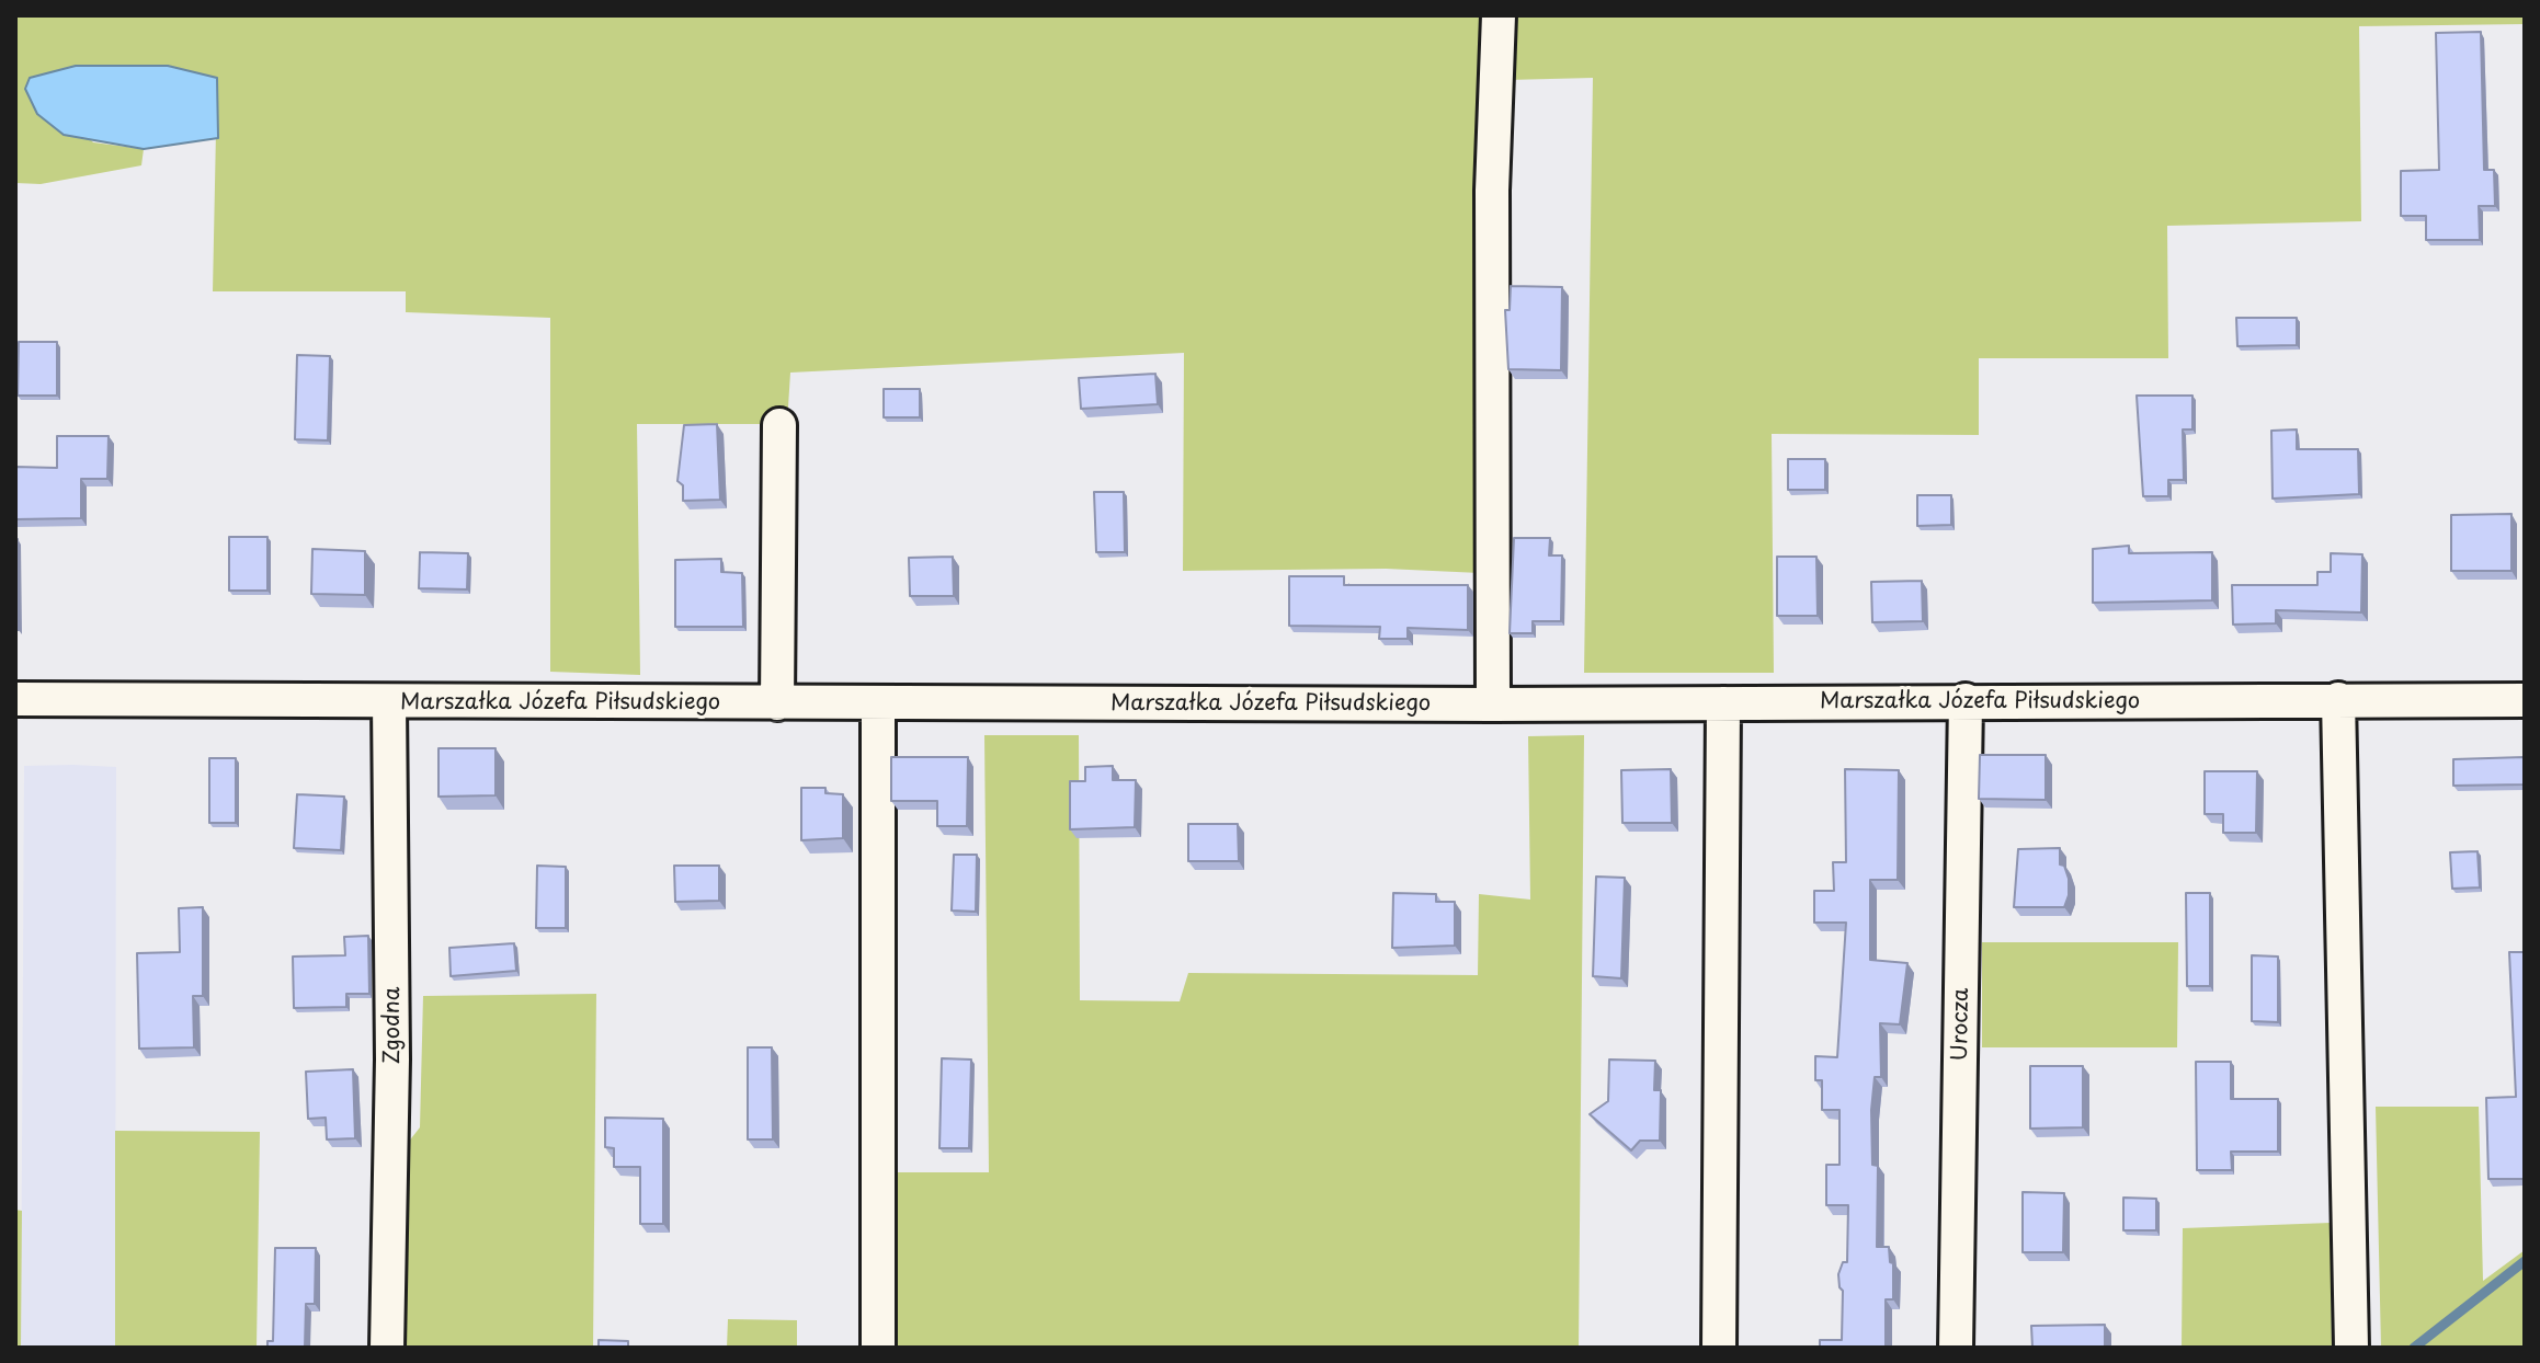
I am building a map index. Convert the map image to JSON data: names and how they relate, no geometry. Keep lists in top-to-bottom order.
{
  "streets": {
    "street": ["Marszałka Józefa Piłsudskiego", "Urocza", "Zgodna"]
  },
  "crossings": [
    ["Marszałka Józefa Piłsudskiego", "Urocza"],
    ["Marszałka Józefa Piłsudskiego", "Zgodna"]
  ]
}
